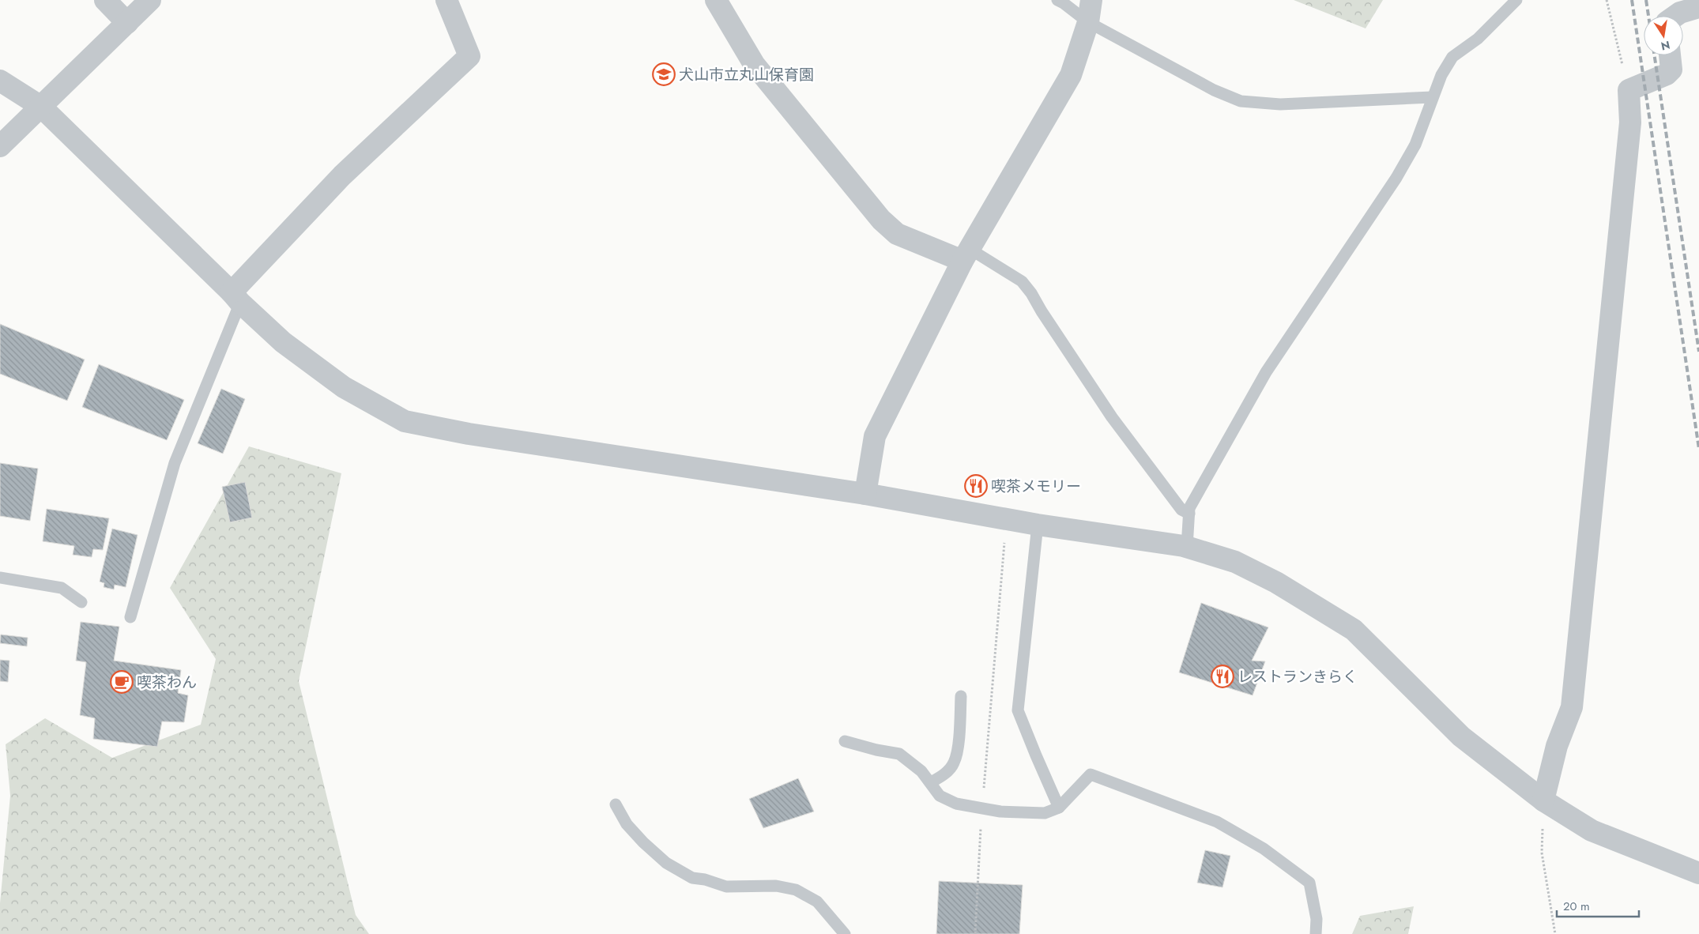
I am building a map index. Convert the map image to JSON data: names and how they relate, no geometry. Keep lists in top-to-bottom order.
{
  "places": {
    "school or university": ["犬山市立丸山保育園"],
    "restaurant": ["喫茶メモリー", "レストランきらく"],
    "cafe": ["喫茶わん"]
  },
  "scale_bar": "20 m",
  "north": "bottom"
}
